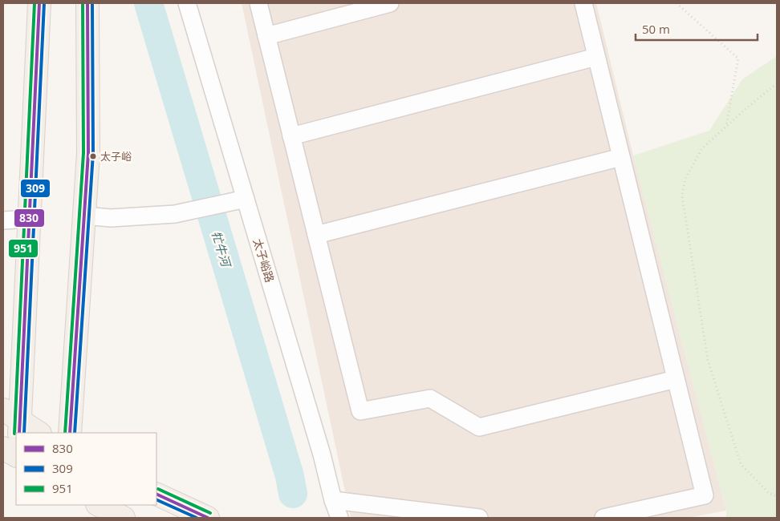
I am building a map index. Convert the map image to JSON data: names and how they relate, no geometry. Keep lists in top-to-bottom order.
{
  "streets": {
    "street": ["太子峪路"]
  },
  "water": ["牤牛河"],
  "places": ["太子峪"],
  "lines": ["transit line 830", "transit line 309", "transit line 951"],
  "legend": ["830", "309", "951"],
  "scale_bar": "50 m"
}
